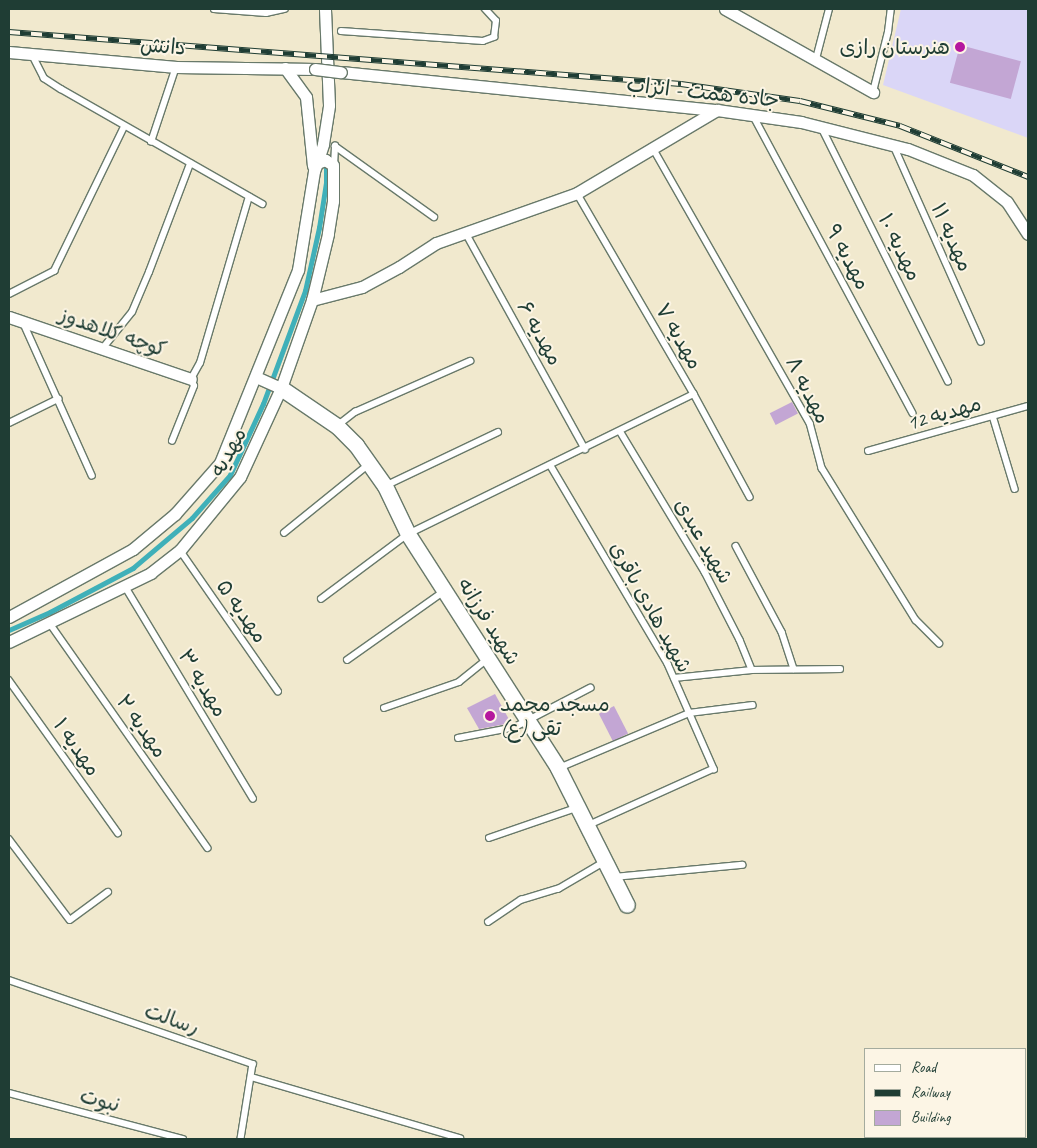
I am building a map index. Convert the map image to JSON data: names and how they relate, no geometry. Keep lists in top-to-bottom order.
{
  "streets": {
    "street": [
      "دانش",
      "جاده همت - انزاب",
      "کوچه کلاهدوز",
      "مهدیه",
      "شهید فرزانه"
    ],
    "lane": [
      "مهدیه ۱۱",
      "مهدیه ۱۰",
      "مهدیه ۹",
      "مهدیه ۶",
      "مهدیه ۷",
      "مهدیه ۸",
      "مهدیه 12",
      "شهید عبدی",
      "شهید هادی باقری",
      "مهدیه ۵",
      "مهدیه ۳",
      "مهدیه ۲",
      "مهدیه ۱",
      "رسالت",
      "نبوت"
    ]
  },
  "crossings": [
    ["دانش", "جاده همت - انزاب"],
    ["جاده همت - انزاب", "مهدیه ۱۱"],
    ["جاده همت - انزاب", "مهدیه ۱۰"],
    ["جاده همت - انزاب", "مهدیه ۹"],
    ["مهدیه", "مهدیه ۵"],
    ["مهدیه", "شهید فرزانه"],
    ["مهدیه", "مهدیه ۳"],
    ["مهدیه", "مهدیه ۲"],
    ["شهید هادی باقری", "شهید فرزانه"]
  ],
  "places": ["هنرستان رازی", "مسجد محمد تقی (ع)"],
  "legend": ["Road", "Railway", "Building"]
}
